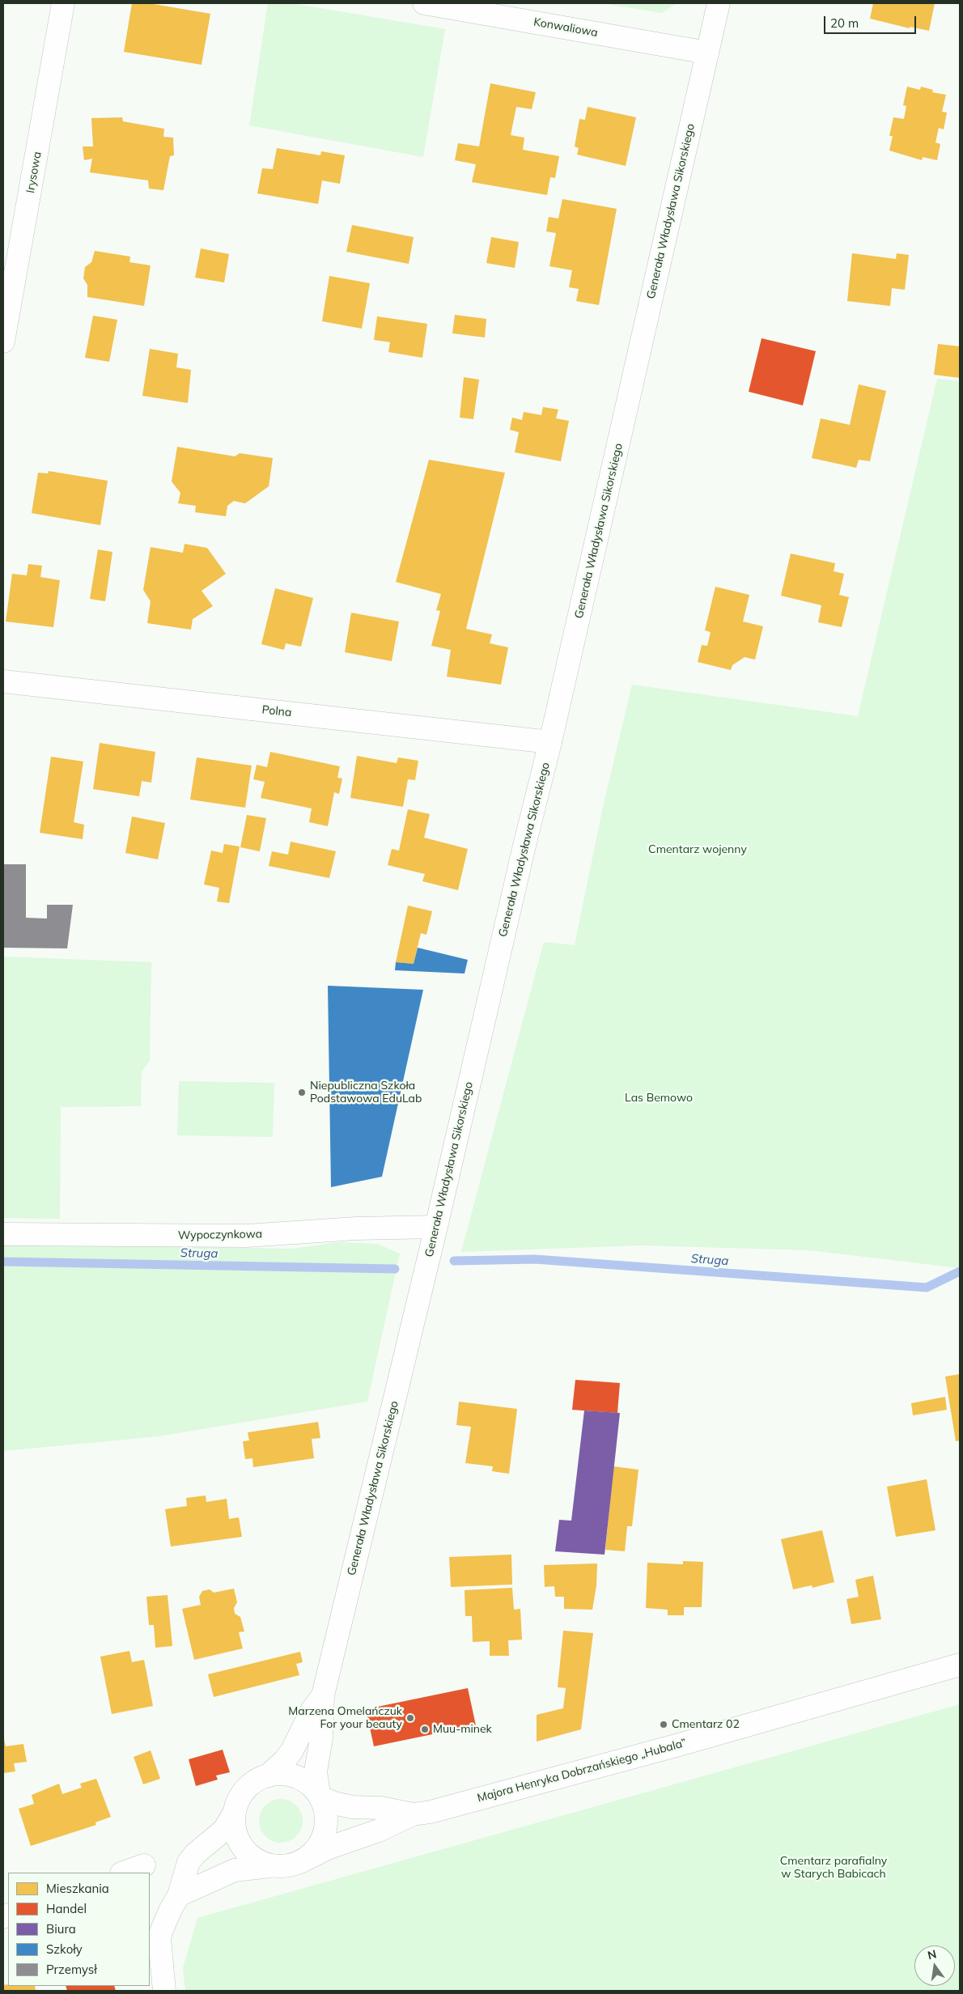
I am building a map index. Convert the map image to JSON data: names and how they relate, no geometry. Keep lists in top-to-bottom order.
{
  "streets": {
    "main road": [
      "Konwaliowa",
      "Irysowa",
      "Generała Władysława Sikorskiego",
      "Polna",
      "Wypoczynkowa",
      "Majora Henryka Dobrzańskiego „Hubala”"
    ]
  },
  "crossings": [
    ["Konwaliowa", "Generała Władysława Sikorskiego"],
    ["Generała Władysława Sikorskiego", "Polna"],
    ["Generała Władysława Sikorskiego", "Wypoczynkowa"],
    ["Generała Władysława Sikorskiego", "Majora Henryka Dobrzańskiego „Hubala”"]
  ],
  "water": ["Struga"],
  "parks": ["Cmentarz wojenny", "Las Bemowo", "Cmentarz parafialny w Starych Babicach"],
  "places": [
    "Niepubliczna Szkoła Podstawowa EduLab",
    "Marzena Omelańczuk For your beauty",
    "Cmentarz 02",
    "Muu-minek"
  ],
  "legend": [
    "Mieszkania",
    "Handel",
    "Biura",
    "Szkoły",
    "Przemysł"
  ],
  "scale_bar": "20 m",
  "north": "top"
}
